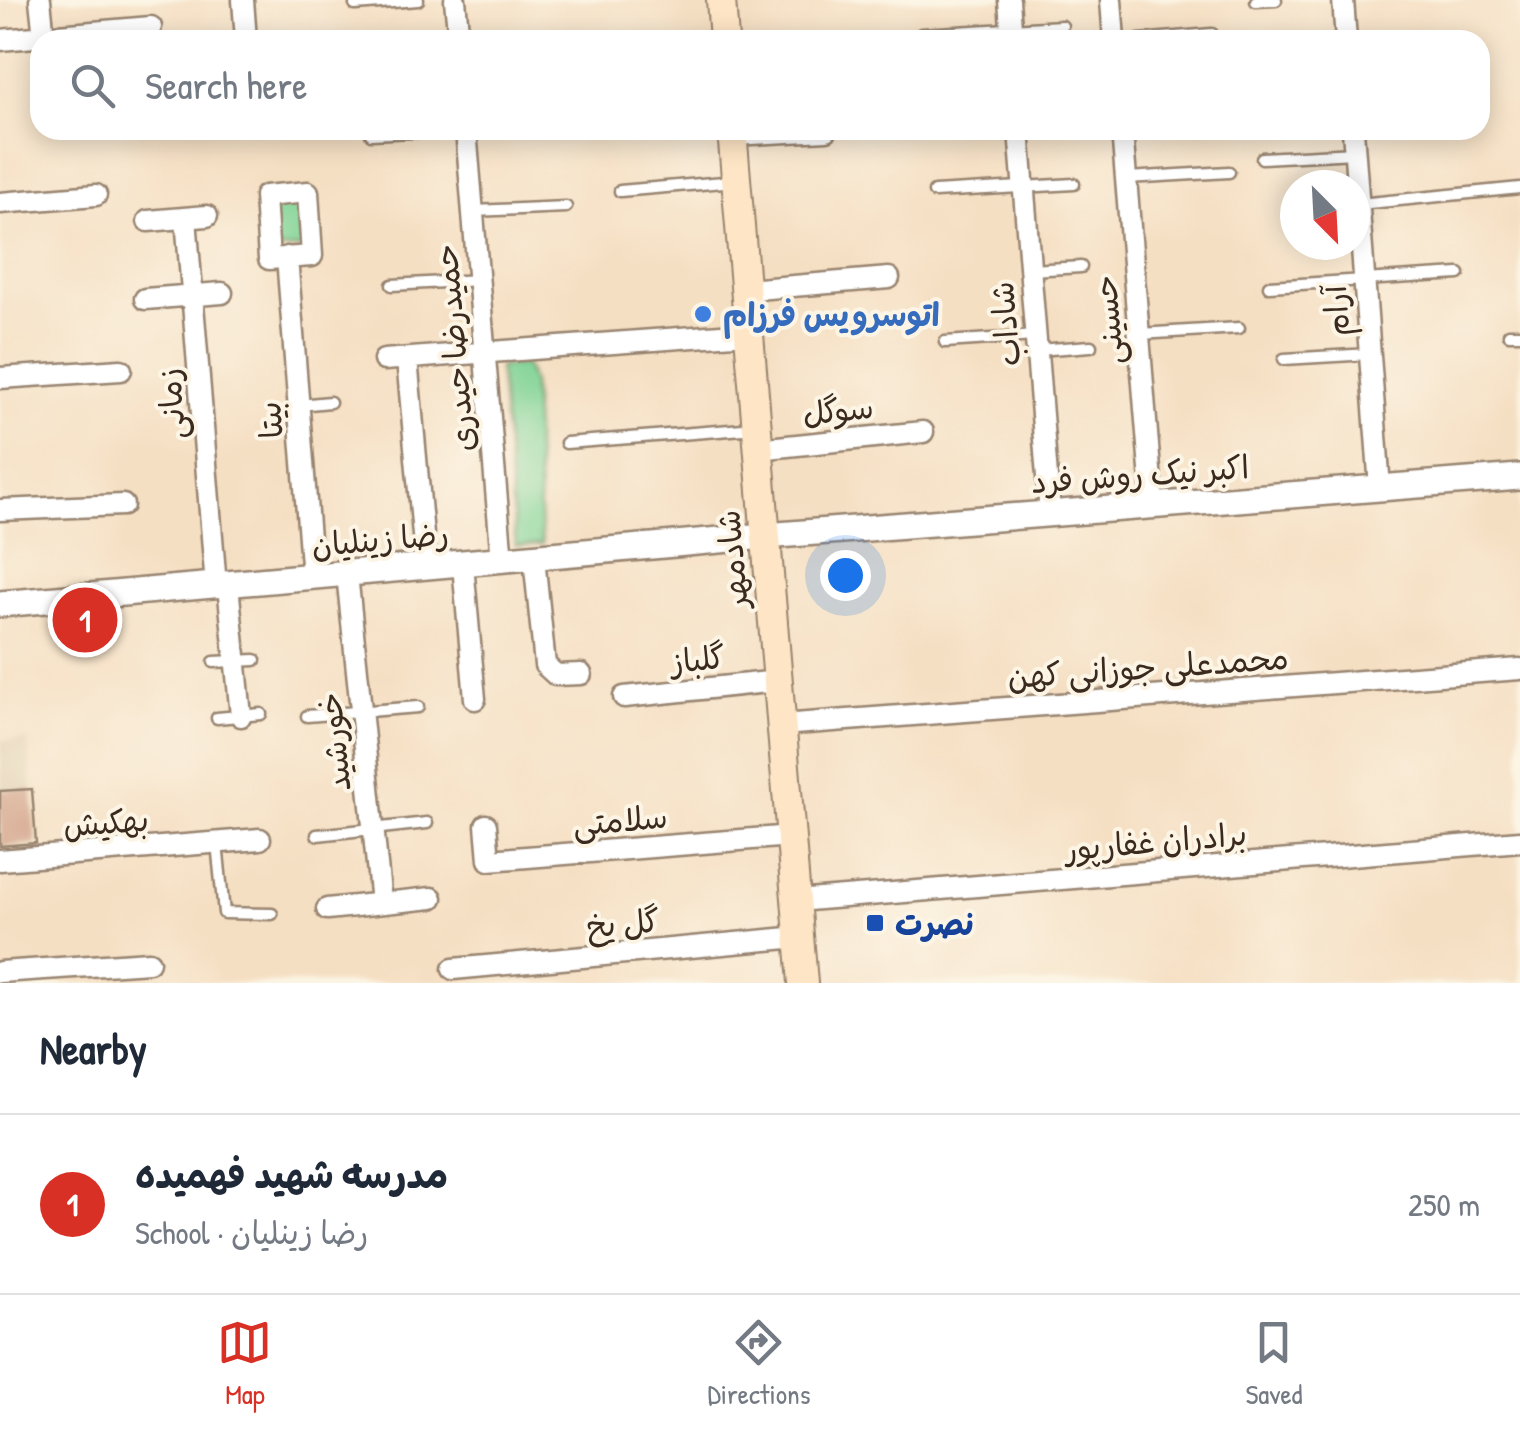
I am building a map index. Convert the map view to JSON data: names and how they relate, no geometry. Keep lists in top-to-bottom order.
{
  "streets": {
    "main road": ["شادمهر"],
    "street": [
      "آرام",
      "حسینی",
      "شاداب",
      "حمیدرضا حیدری",
      "زمانی",
      "سوگل",
      "بیتا",
      "اکبر نیک روش فرد",
      "رضا زینلیان",
      "گلباز",
      "محمدعلی جوزانی کهن",
      "خورشید",
      "سلامتی",
      "بهکیش",
      "برادران غفارپور",
      "گل یخ"
    ]
  },
  "crossings": [
    ["آرام", "اکبر نیک روش فرد"],
    ["حسینی", "اکبر نیک روش فرد"],
    ["شاداب", "اکبر نیک روش فرد"],
    ["حمیدرضا حیدری", "رضا زینلیان"],
    ["زمانی", "رضا زینلیان"],
    ["سوگل", "شادمهر"],
    ["بیتا", "رضا زینلیان"],
    ["اکبر نیک روش فرد", "رضا زینلیان"],
    ["اکبر نیک روش فرد", "شادمهر"],
    ["رضا زینلیان", "شادمهر"],
    ["رضا زینلیان", "خورشید"],
    ["شادمهر", "گلباز"],
    ["شادمهر", "محمدعلی جوزانی کهن"],
    ["شادمهر", "سلامتی"],
    ["شادمهر", "برادران غفارپور"],
    ["شادمهر", "گل یخ"]
  ],
  "places": {
    "other": ["اتوسرویس فرزام"],
    "transit": ["نصرت"]
  },
  "north": "bottom right",
  "page": {
    "search": "Search here",
    "pins": "1",
    "heading": "Nearby",
    "list": [
      {
        "mark": "1",
        "name": "مدرسه شهید فهمیده",
        "note": "School · رضا زینلیان",
        "value": "250 m"
      }
    ],
    "nav": ["Map", "Directions", "Saved"]
  }
}
